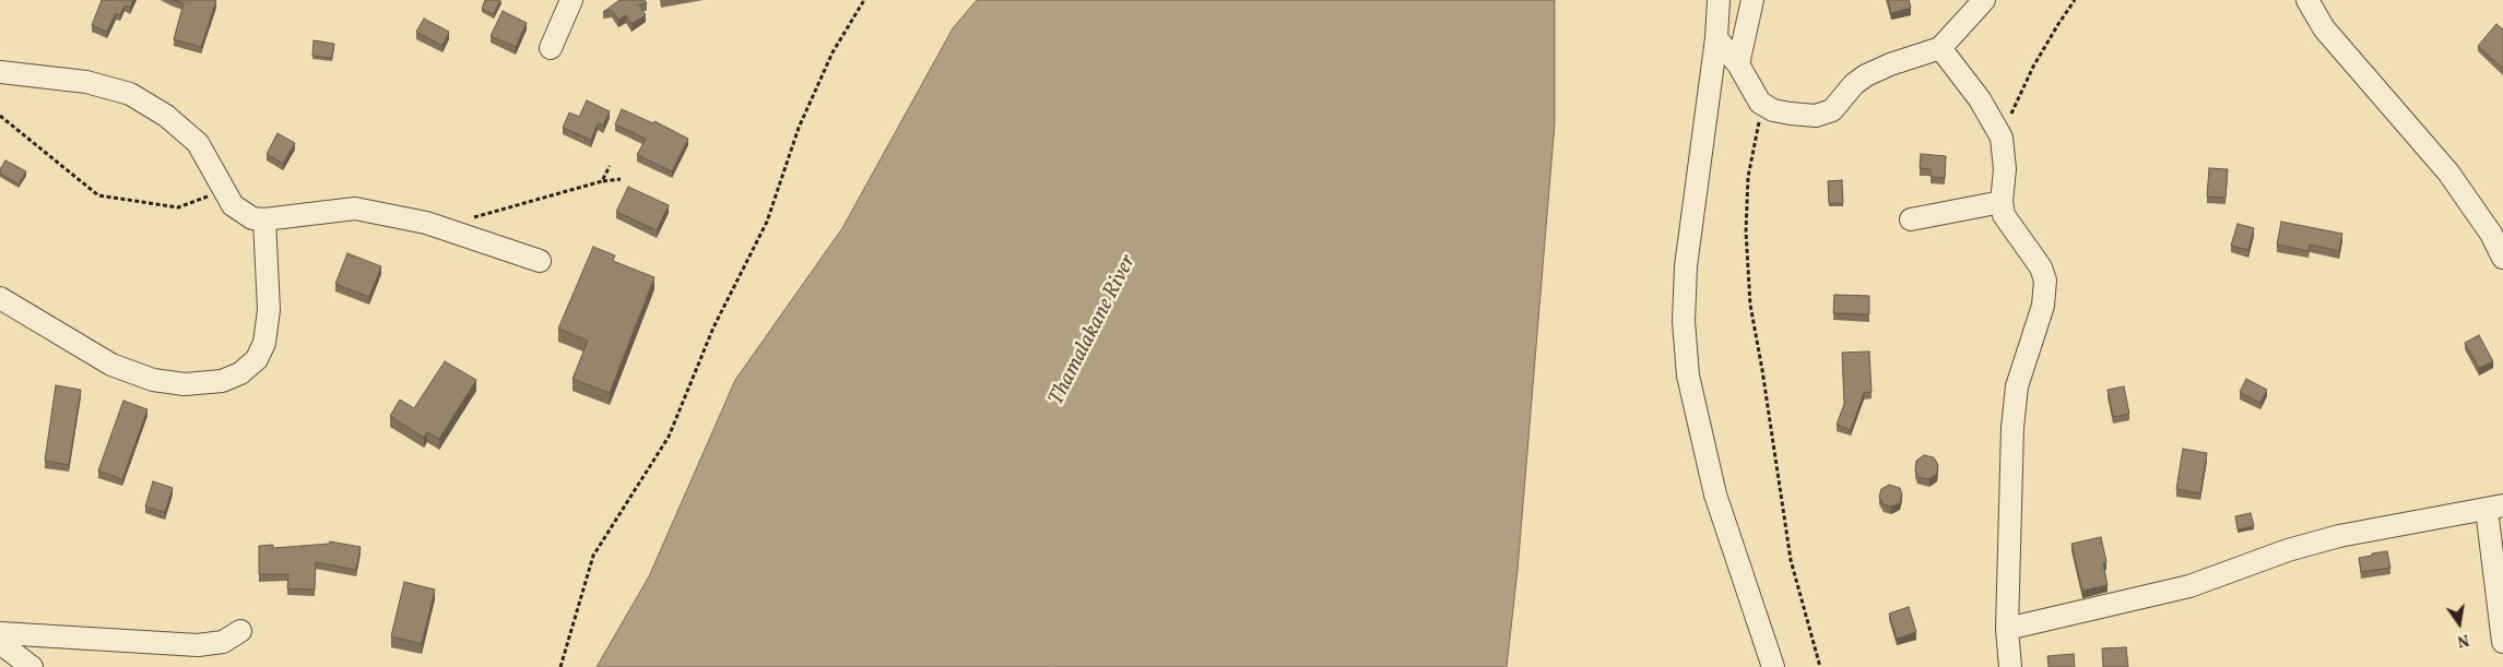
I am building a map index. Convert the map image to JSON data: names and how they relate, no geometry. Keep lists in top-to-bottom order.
{
  "water": ["Thamalakane River"],
  "north": "bottom"
}
